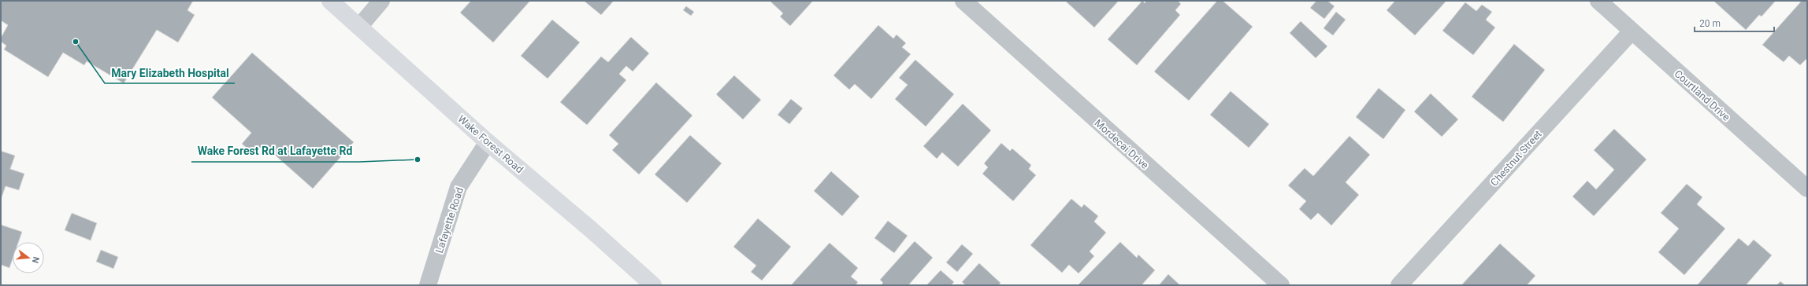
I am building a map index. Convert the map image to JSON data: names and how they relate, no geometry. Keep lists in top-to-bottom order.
{
  "streets": {
    "main road": ["Wake Forest Road"],
    "street": [
      "Courtland Drive",
      "Mordecai Drive",
      "Chestnut Street",
      "Lafayette Road"
    ]
  },
  "crossings": [
    ["Courtland Drive", "Chestnut Street"],
    ["Wake Forest Road", "Lafayette Road"]
  ],
  "places": ["Mary Elizabeth Hospital", "Wake Forest Rd at Lafayette Rd"],
  "scale_bar": "20 m",
  "north": "right"
}
